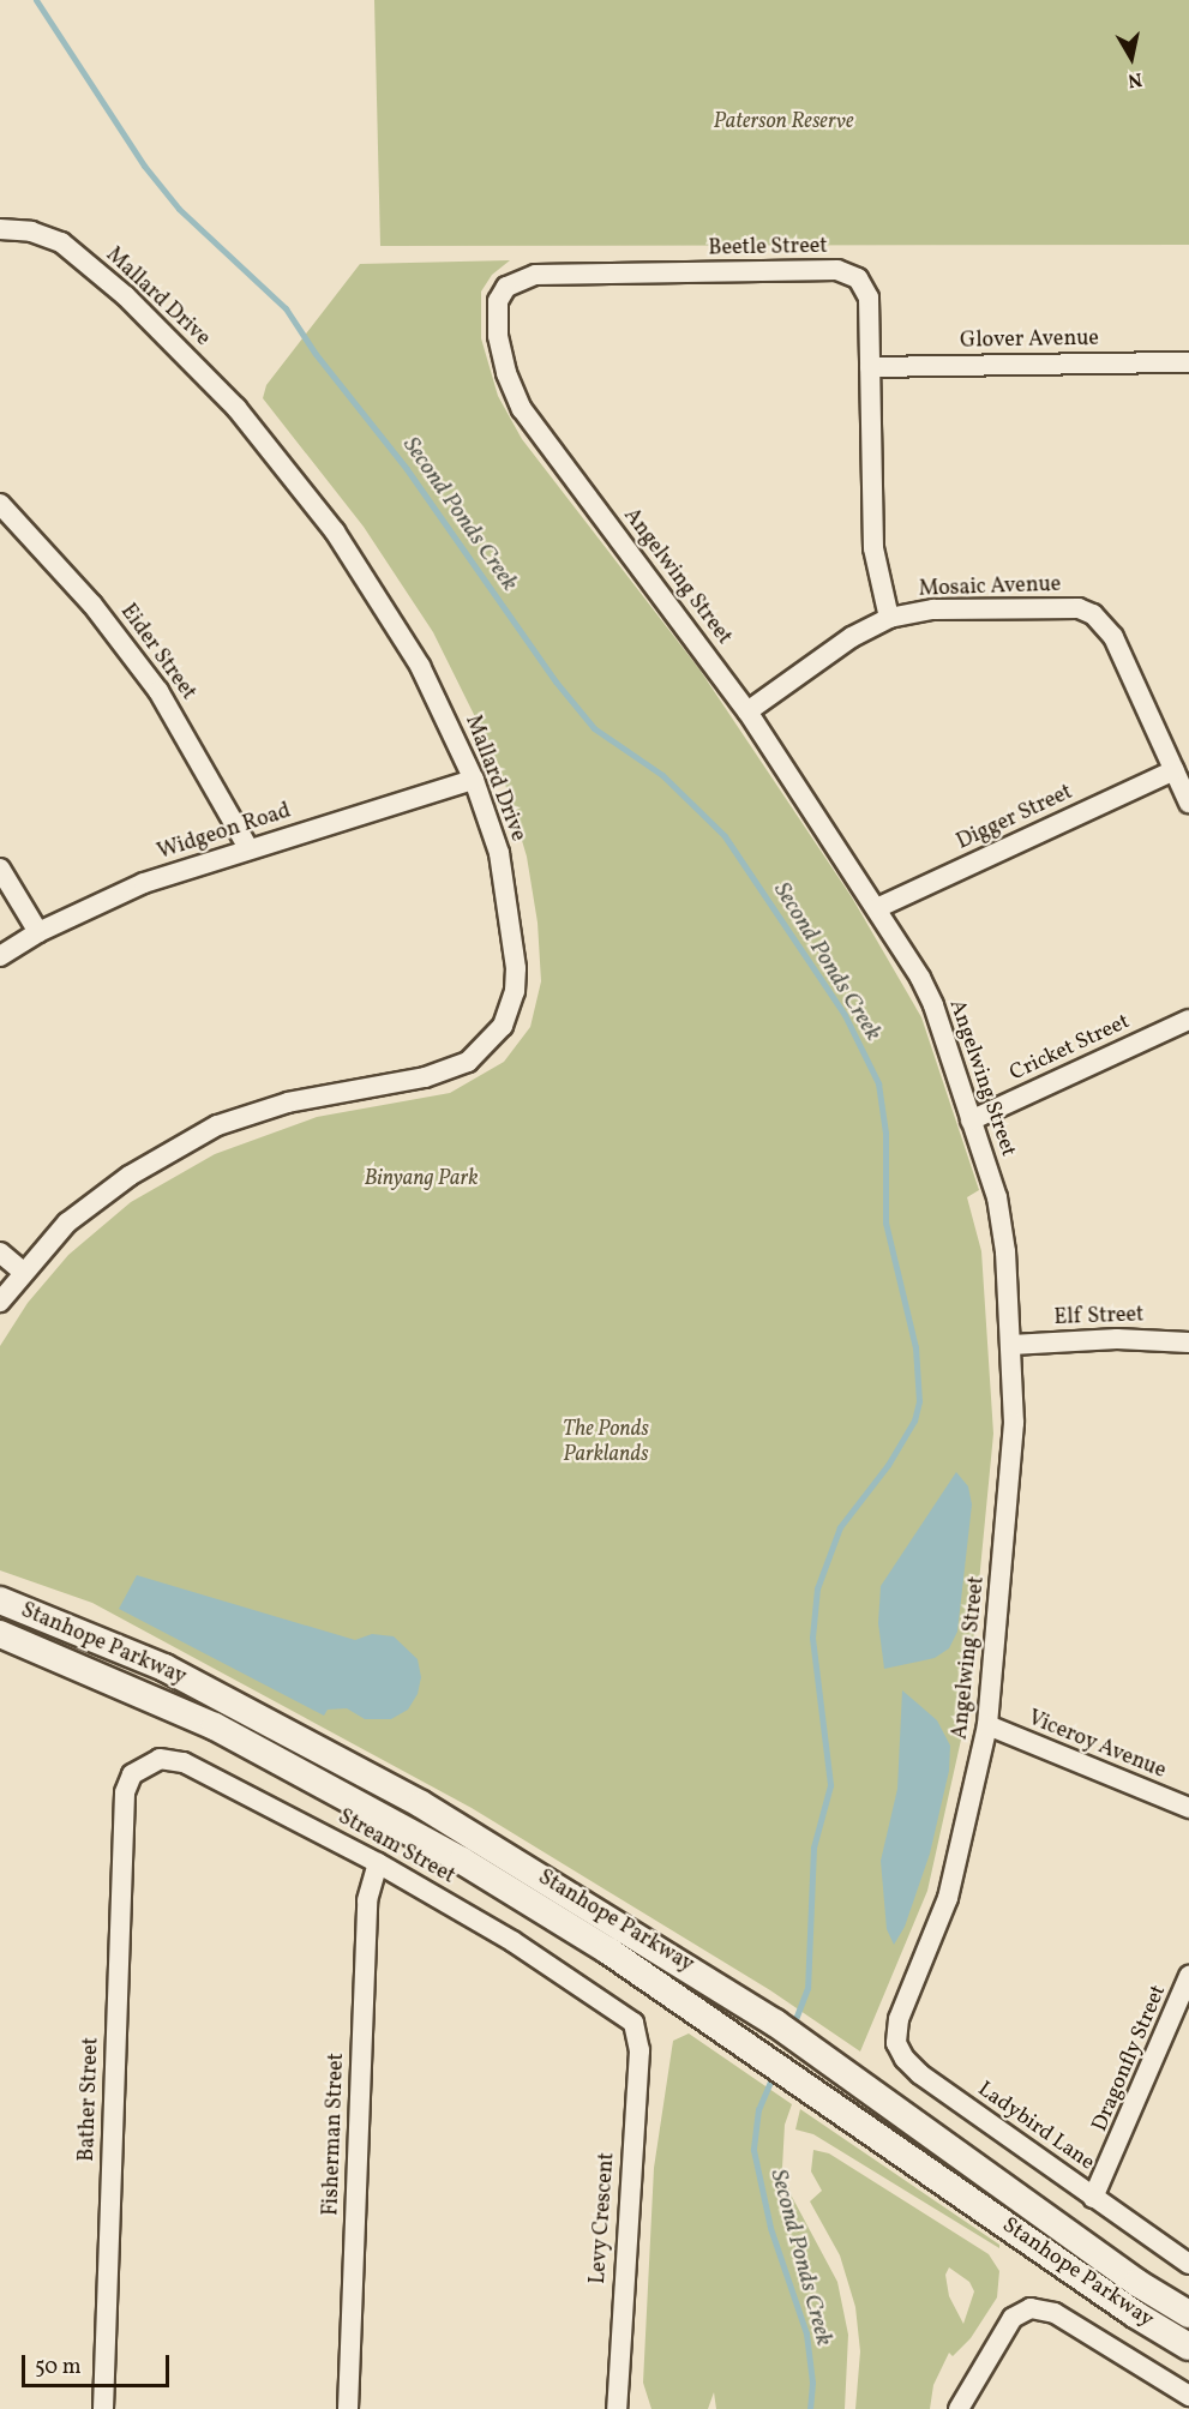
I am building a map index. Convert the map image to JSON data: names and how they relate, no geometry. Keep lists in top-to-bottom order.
{
  "streets": {
    "main road": ["Stanhope Parkway"],
    "street": [
      "Beetle Street",
      "Mallard Drive",
      "Glover Avenue",
      "Angelwing Street",
      "Mosaic Avenue",
      "Eider Street",
      "Digger Street",
      "Widgeon Road",
      "Cricket Street",
      "Elf Street",
      "Viceroy Avenue",
      "Stream Street",
      "Dragonfly Street",
      "Bather Street",
      "Ladybird Lane",
      "Fisherman Street",
      "Levy Crescent"
    ]
  },
  "crossings": [
    ["Beetle Street", "Glover Avenue"],
    ["Beetle Street", "Angelwing Street"],
    ["Beetle Street", "Mosaic Avenue"],
    ["Mallard Drive", "Widgeon Road"],
    ["Angelwing Street", "Mosaic Avenue"],
    ["Angelwing Street", "Digger Street"],
    ["Angelwing Street", "Cricket Street"],
    ["Angelwing Street", "Elf Street"],
    ["Angelwing Street", "Viceroy Avenue"],
    ["Angelwing Street", "Ladybird Lane"],
    ["Mosaic Avenue", "Digger Street"],
    ["Eider Street", "Widgeon Road"],
    ["Stream Street", "Bather Street"],
    ["Stream Street", "Fisherman Street"],
    ["Stream Street", "Levy Crescent"],
    ["Dragonfly Street", "Ladybird Lane"]
  ],
  "water": ["Second Ponds Creek"],
  "parks": ["Paterson Reserve", "Binyang Park", "The Ponds Parklands"],
  "scale_bar": "50 m",
  "north": "bottom"
}
